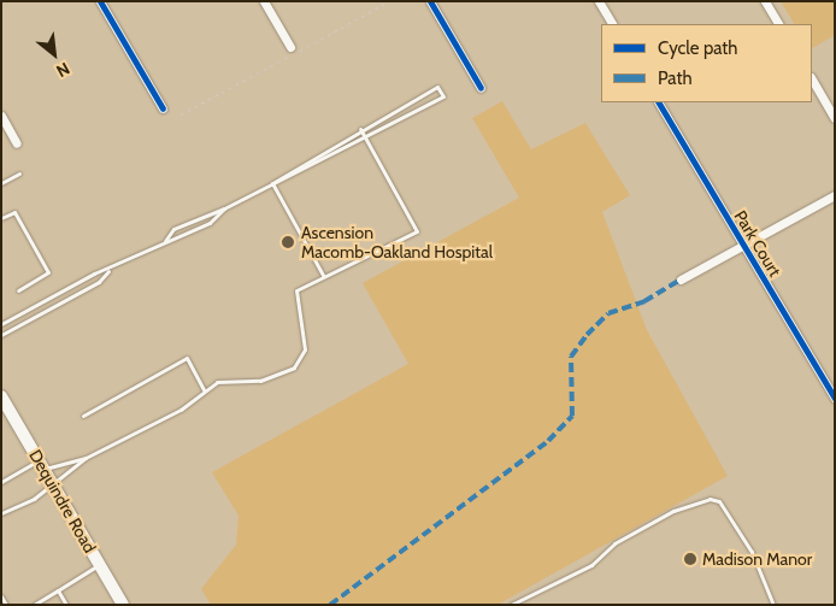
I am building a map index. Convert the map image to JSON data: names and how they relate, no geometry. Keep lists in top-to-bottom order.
{
  "streets": {
    "main road": ["Dequindre Road"],
    "street": ["Park Court"]
  },
  "places": ["Ascension Macomb-Oakland Hospital", "Madison Manor"],
  "legend": ["Cycle path", "Path"],
  "north": "bottom right"
}
